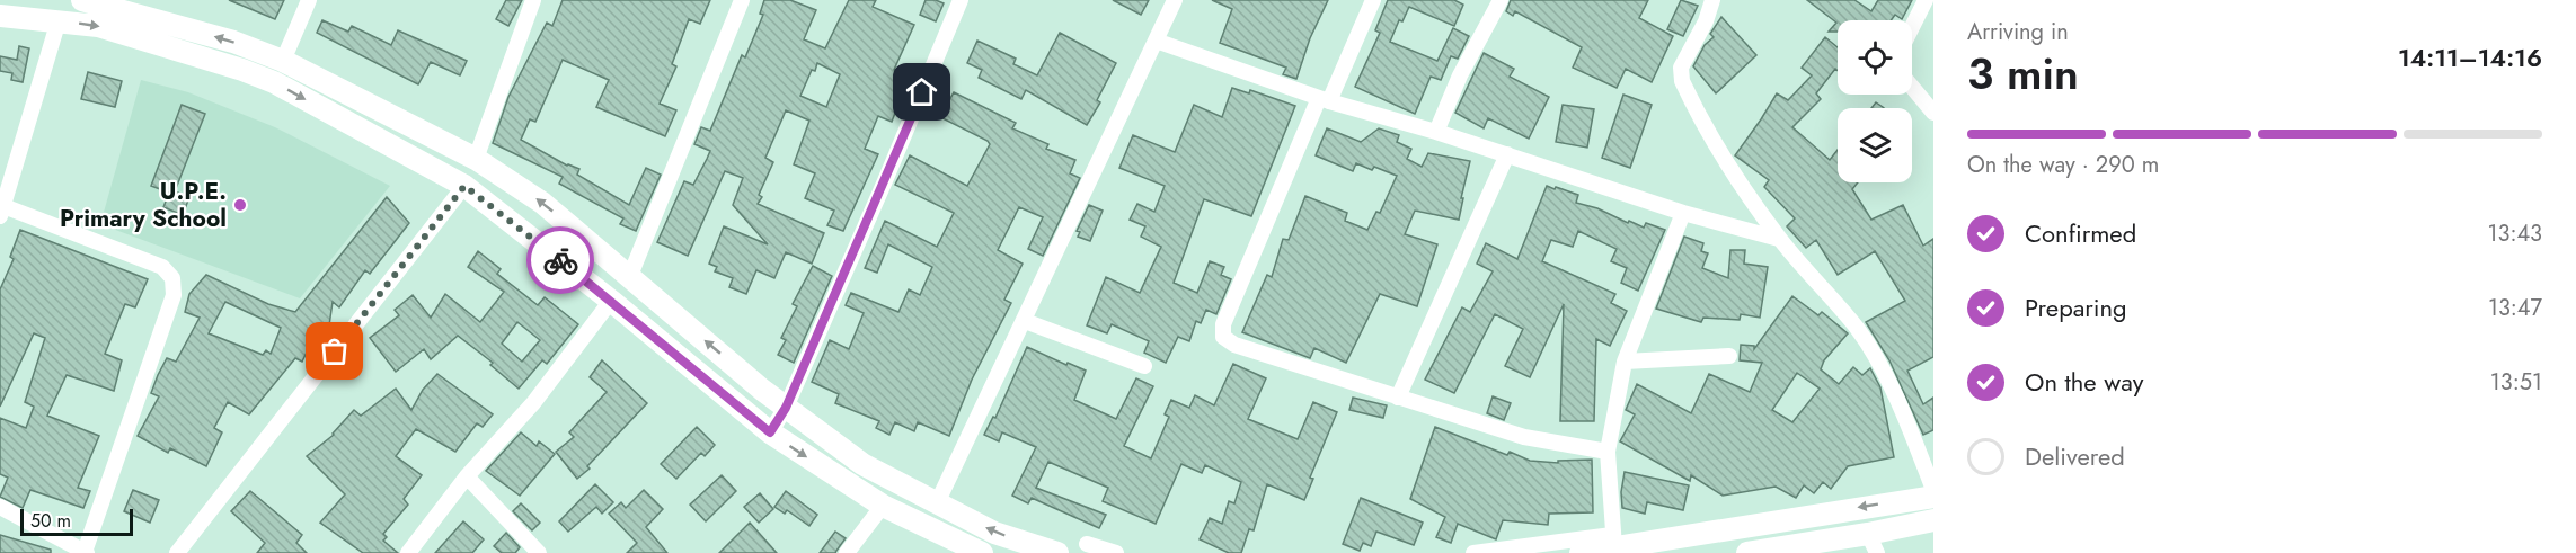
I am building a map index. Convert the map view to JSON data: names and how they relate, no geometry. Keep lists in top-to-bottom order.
{
  "places": ["U.P.E. Primary School"],
  "scale_bar": "50 m",
  "page": {
    "heading": ["3 min", "Arriving in", "14:11–14:16"],
    "bar": "On the way · 290 m",
    "list": [
      ["Confirmed", "13:43"],
      ["Preparing", "13:47"],
      ["On the way", "13:51"],
      "Delivered"
    ],
    "scale": "50 m"
  }
}
